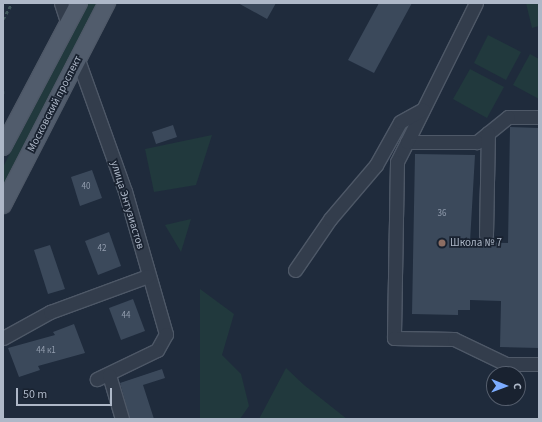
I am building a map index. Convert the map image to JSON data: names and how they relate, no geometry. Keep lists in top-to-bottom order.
{
  "streets": {
    "main road": ["Московский проспект"],
    "street": ["улица Энтузиастов"]
  },
  "crossings": [
    ["Московский проспект", "улица Энтузиастов"]
  ],
  "places": ["Школа № 7"],
  "house_numbers": [
    "40",
    "36",
    "42",
    "44",
    "44 к1"
  ],
  "scale_bar": "50 m",
  "north": "right"
}
